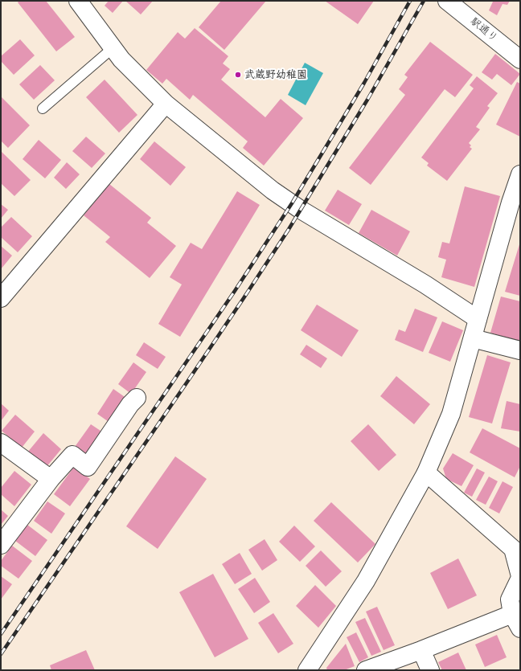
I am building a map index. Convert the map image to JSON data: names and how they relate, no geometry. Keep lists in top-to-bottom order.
{
  "streets": {
    "street": ["駅通り"]
  },
  "places": ["武蔵野幼稚園"]
}
